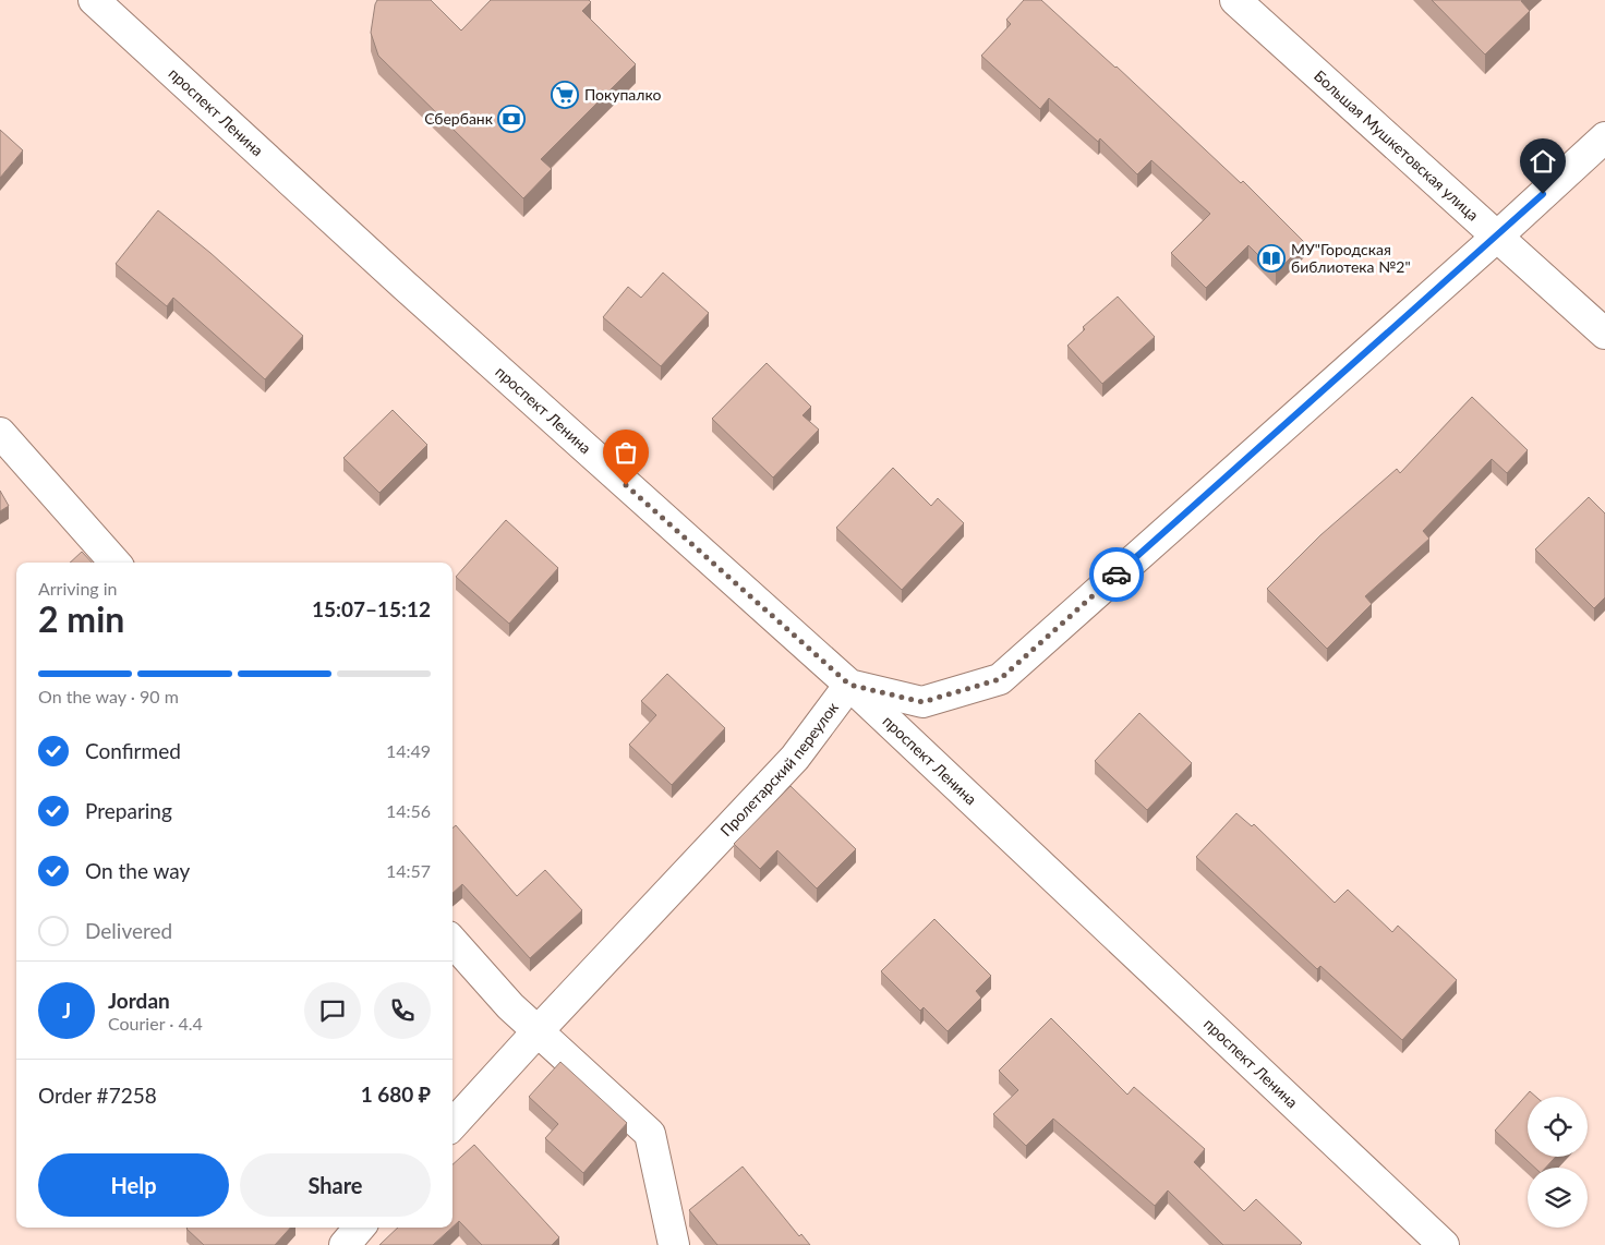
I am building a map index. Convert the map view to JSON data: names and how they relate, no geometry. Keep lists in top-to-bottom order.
{
  "streets": {
    "street": ["проспект Ленина", "Большая Мушкетовская улица", "Пролетарский переулок"]
  },
  "crossings": [
    ["проспект Ленина", "Пролетарский переулок"]
  ],
  "places": {
    "supermarket": ["Покупалко"],
    "bank": ["Сбербанк"],
    "library": ["МУ\"Городская библиотека №2\""]
  },
  "page": {
    "heading": ["2 min", "Arriving in", "15:07–15:12"],
    "panel": [
      "Jordan",
      "Courier · 4.4",
      "Order #7258",
      "1 680 ₽"
    ],
    "bar": "On the way · 90 m",
    "list": [
      ["Confirmed", "14:49"],
      ["Preparing", "14:56"],
      ["On the way", "14:57"],
      "Delivered"
    ],
    "round": "J",
    "buttons": ["Help", "Share"]
  }
}
